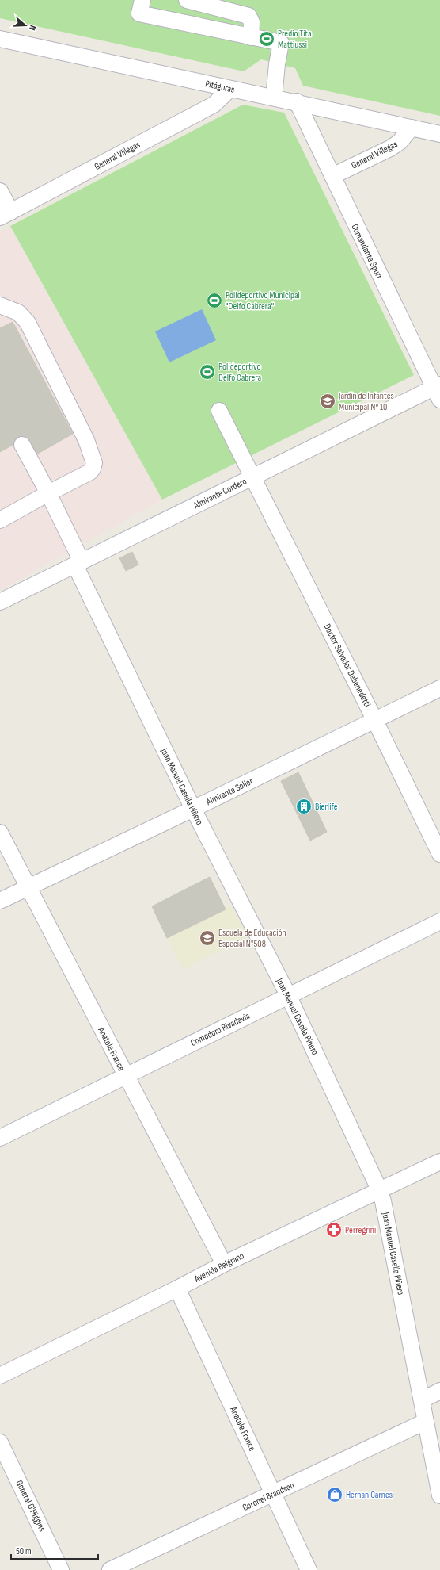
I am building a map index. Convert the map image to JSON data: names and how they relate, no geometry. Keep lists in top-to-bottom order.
{
  "streets": {
    "street": [
      "Pitágoras",
      "General Villegas",
      "Comandante Spurr",
      "Almirante Cordero",
      "Doctor Salvador Debenedetti",
      "Juan Manuel Casella Piñero",
      "Almirante Solier",
      "Comodoro Rivadavia",
      "Anatole France",
      "Avenida Belgrano",
      "Coronel Brandsen",
      "General O'Higgins"
    ]
  },
  "crossings": [
    ["Pitágoras", "General Villegas"],
    ["Pitágoras", "Comandante Spurr"],
    ["General Villegas", "Comandante Spurr"],
    ["Comandante Spurr", "Almirante Cordero"],
    ["Almirante Cordero", "Doctor Salvador Debenedetti"],
    ["Almirante Cordero", "Juan Manuel Casella Piñero"],
    ["Doctor Salvador Debenedetti", "Almirante Solier"],
    ["Juan Manuel Casella Piñero", "Almirante Solier"],
    ["Juan Manuel Casella Piñero", "Comodoro Rivadavia"],
    ["Juan Manuel Casella Piñero", "Avenida Belgrano"],
    ["Juan Manuel Casella Piñero", "Coronel Brandsen"],
    ["Almirante Solier", "Anatole France"],
    ["Comodoro Rivadavia", "Anatole France"],
    ["Anatole France", "Avenida Belgrano"],
    ["Anatole France", "Coronel Brandsen"]
  ],
  "places": {
    "sports": ["Predio Tita Mattiussi", "Polideportivo Municipal \"Delfo Cabrera\"", "Polideportivo Delfo Cabrera"],
    "school or university": ["Jardín de Infantes Municipal Nº 10", "Escuela de Educación Especial N°508"],
    "building": ["Bierlife"],
    "pharmacy": ["Perregrini"],
    "shop": ["Hernan Carnes"]
  },
  "scale_bar": "50 m",
  "north": "right"
}
